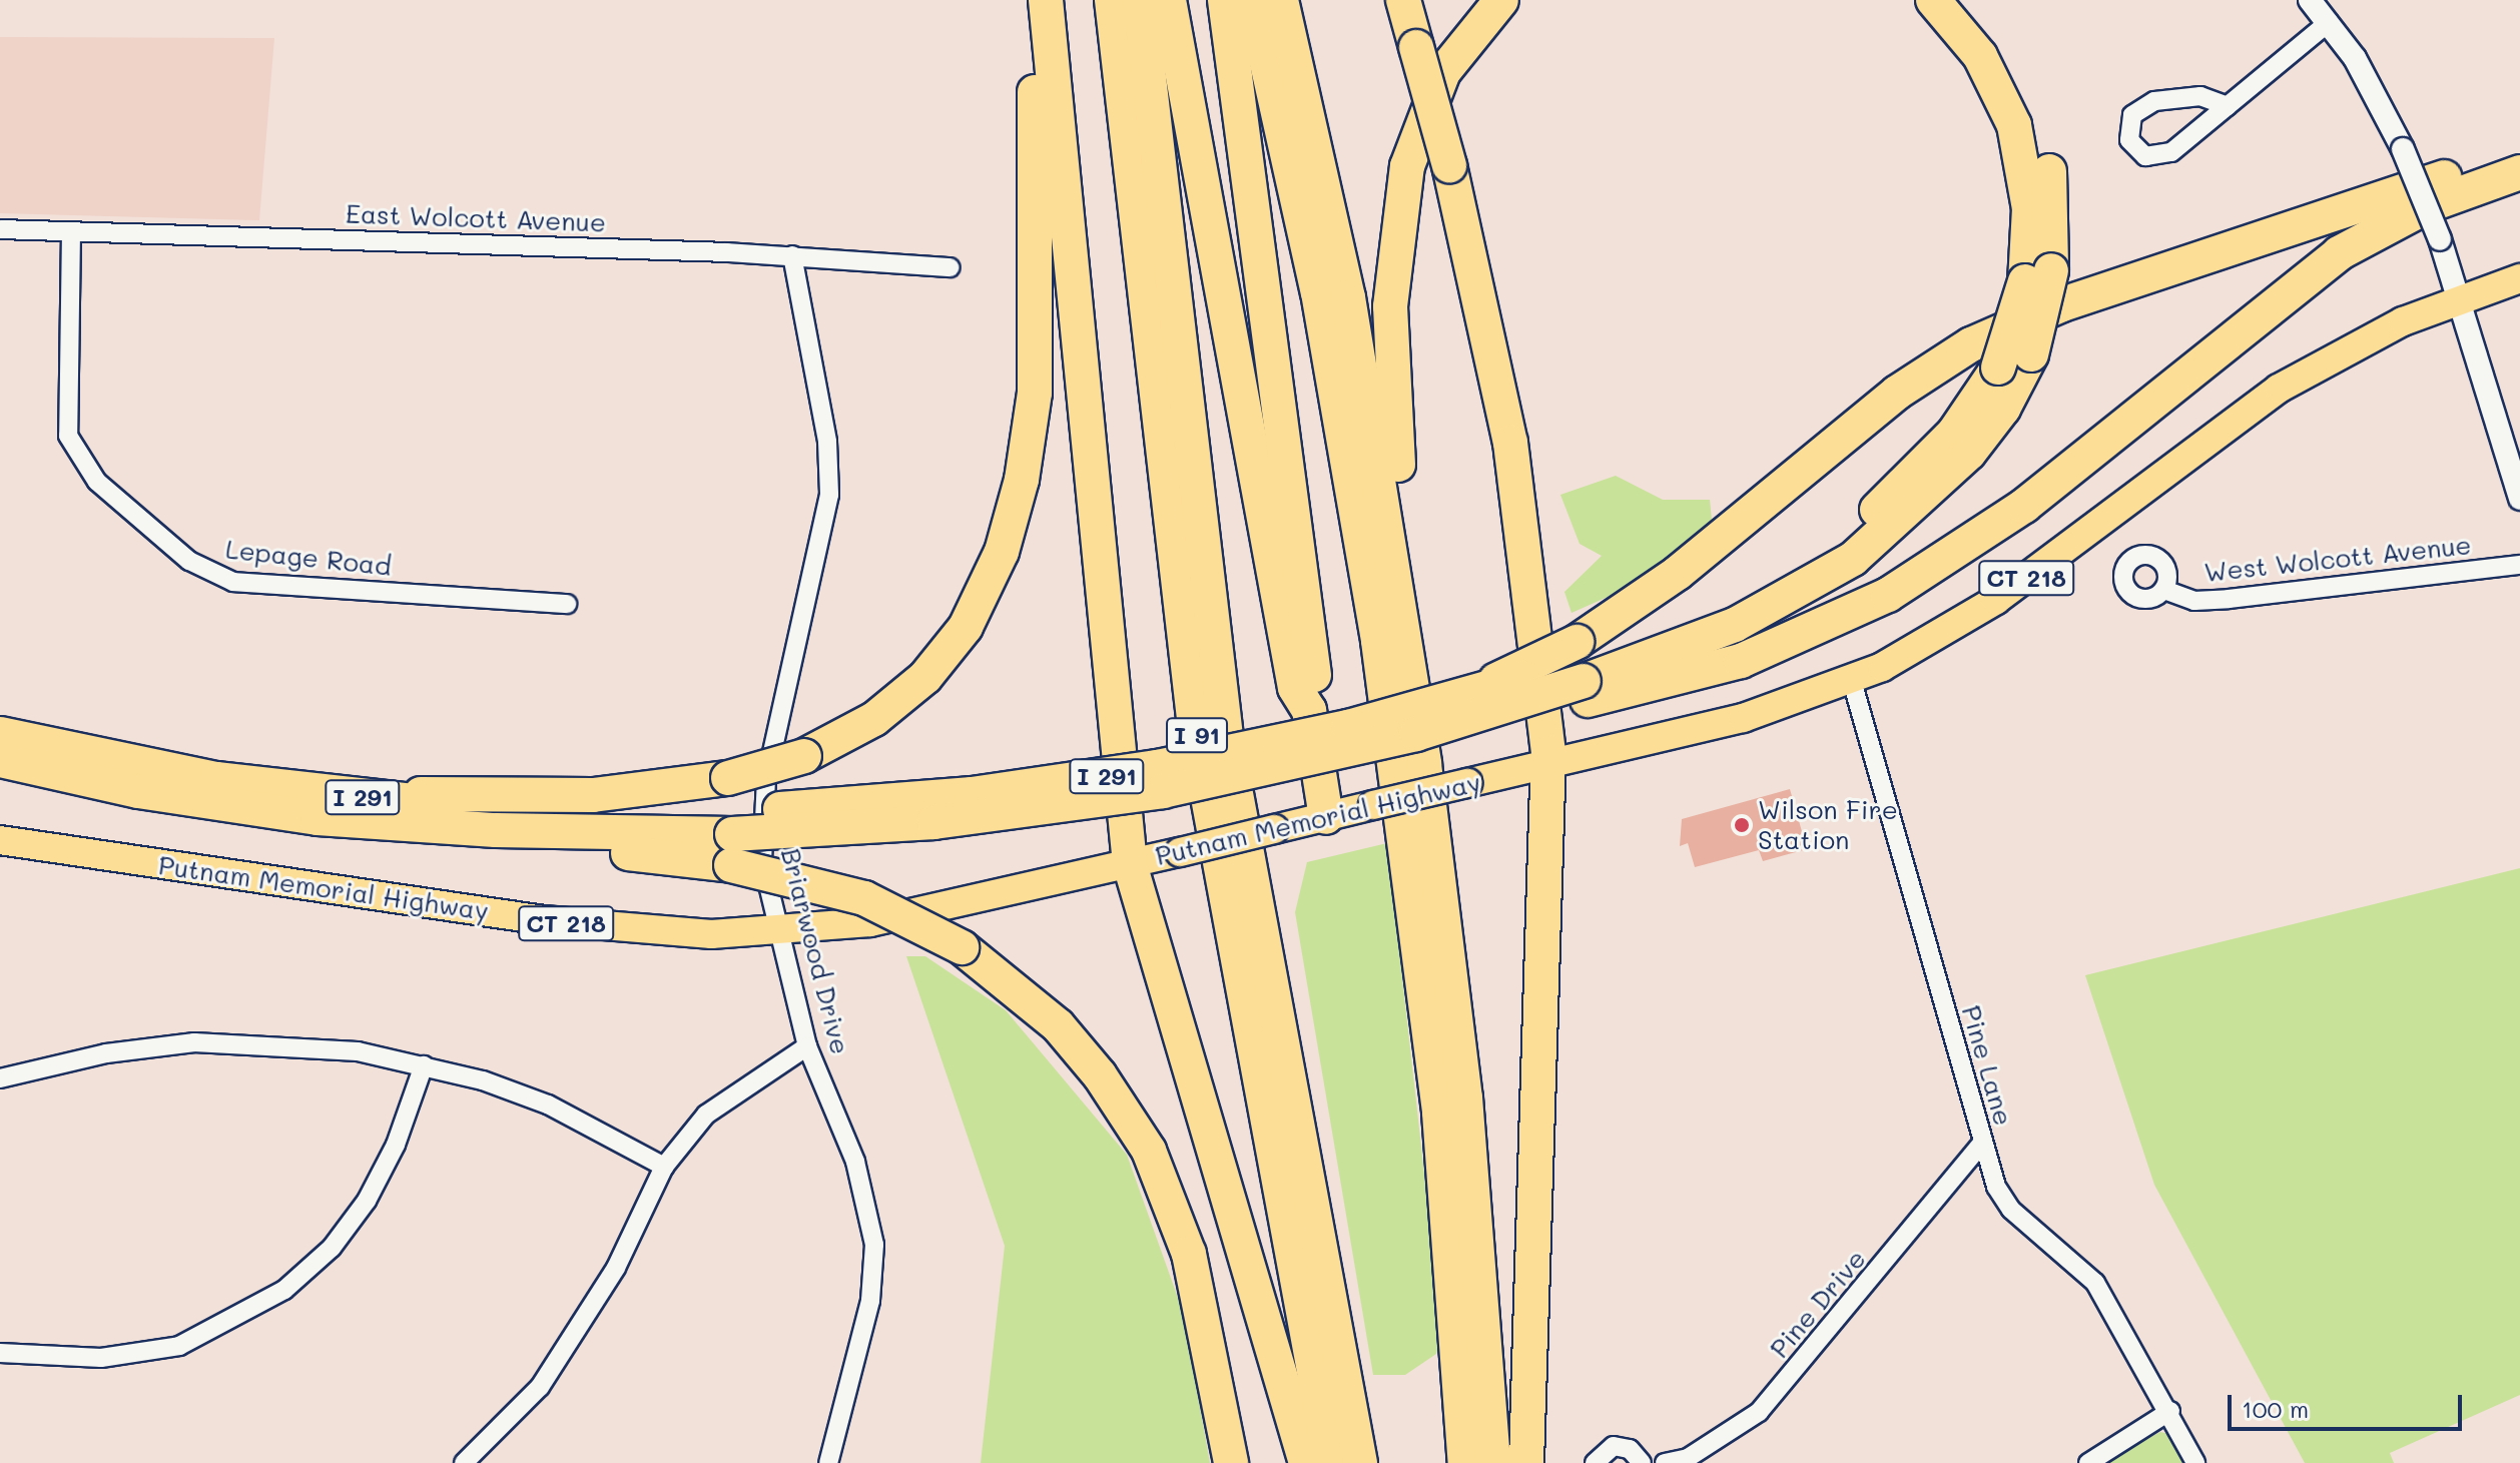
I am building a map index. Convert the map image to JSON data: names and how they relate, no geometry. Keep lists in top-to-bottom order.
{
  "streets": {
    "highway": ["I 91", "I 291"],
    "main road": ["CT 218", "Putnam Memorial Highway"],
    "street": [
      "East Wolcott Avenue",
      "Lepage Road",
      "West Wolcott Avenue",
      "Briarwood Drive",
      "Pine Lane",
      "Pine Drive"
    ]
  },
  "crossings": [
    ["East Wolcott Avenue", "Lepage Road"],
    ["East Wolcott Avenue", "Briarwood Drive"],
    ["Putnam Memorial Highway", "Briarwood Drive"],
    ["Putnam Memorial Highway", "Pine Lane"],
    ["Pine Lane", "Pine Drive"]
  ],
  "places": ["Wilson Fire Station"],
  "scale_bar": "100 m"
}
